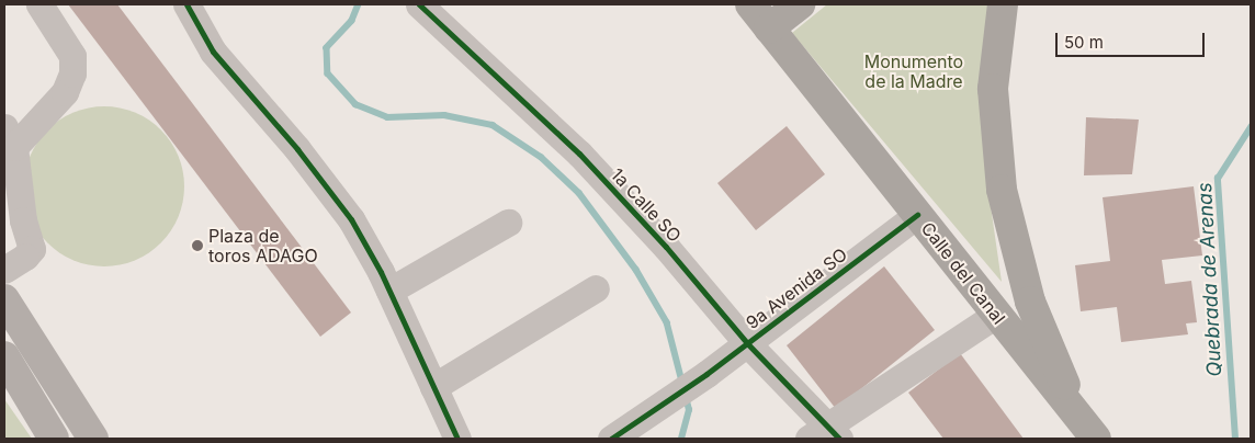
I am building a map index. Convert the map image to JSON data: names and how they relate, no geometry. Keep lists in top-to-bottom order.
{
  "streets": {
    "highway": ["Calle del Canal"],
    "street": ["1a Calle SO", "9a Avenida SO"]
  },
  "crossings": [
    ["1a Calle SO", "9a Avenida SO"],
    ["Calle del Canal", "9a Avenida SO"]
  ],
  "water": ["Quebrada de Arenas"],
  "parks": ["Monumento de la Madre"],
  "places": ["Plaza de toros ADAGO"],
  "scale_bar": "50 m"
}
